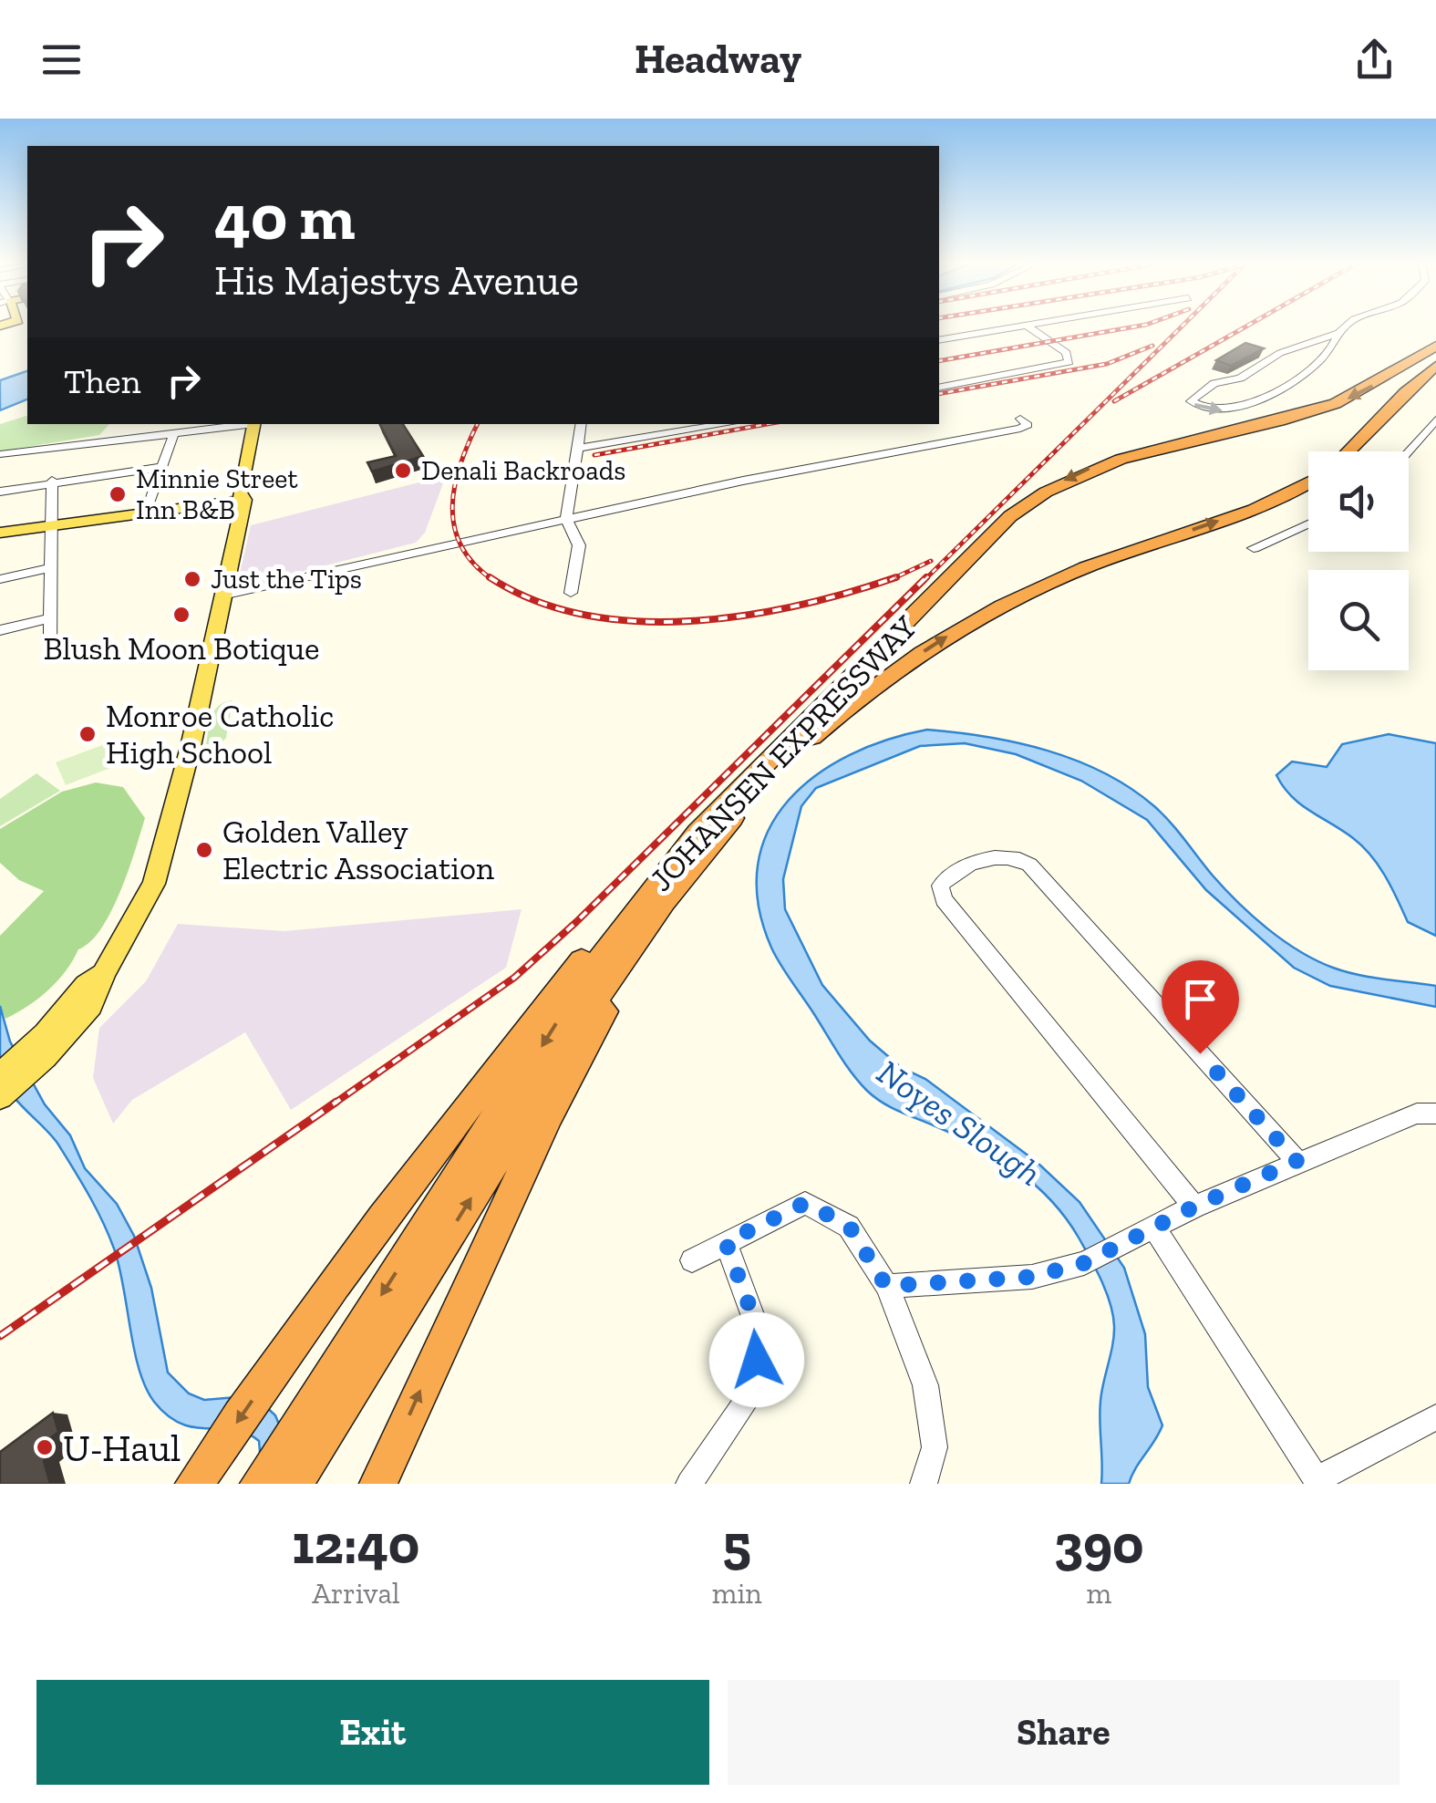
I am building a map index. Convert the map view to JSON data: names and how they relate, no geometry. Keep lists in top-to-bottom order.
{
  "streets": {
    "highway": ["JOHANSEN EXPRESSWAY"]
  },
  "water": ["Noyes Slough"],
  "places": [
    "Denali Backroads",
    "Minnie Street Inn B&B",
    "Just the Tips",
    "Blush Moon Botique",
    "Monroe Catholic High School",
    "Golden Valley Electric Association",
    "U-Haul"
  ],
  "page": {
    "header": "Headway",
    "turn": ["40 m", "His Majestys Avenue"],
    "then": "Then",
    "eta": [
      "12:40",
      "Arrival",
      "5",
      "min",
      "390",
      "m"
    ],
    "buttons": ["Exit", "Share"]
  }
}
